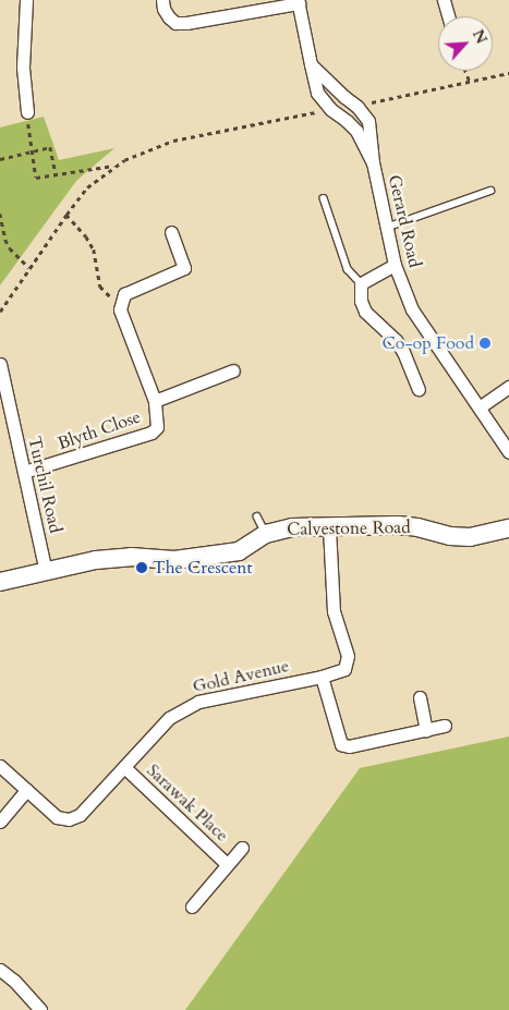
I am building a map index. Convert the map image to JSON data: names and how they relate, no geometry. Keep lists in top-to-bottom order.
{
  "streets": {
    "street": [
      "Gerard Road",
      "Blyth Close",
      "Turchil Road",
      "Calvestone Road",
      "Gold Avenue",
      "Sarawak Place"
    ]
  },
  "crossings": [
    ["Blyth Close", "Turchil Road"],
    ["Turchil Road", "Calvestone Road"],
    ["Calvestone Road", "Gold Avenue"],
    ["Gold Avenue", "Sarawak Place"]
  ],
  "places": ["Co-op Food", "The Crescent"],
  "north": "top right"
}
